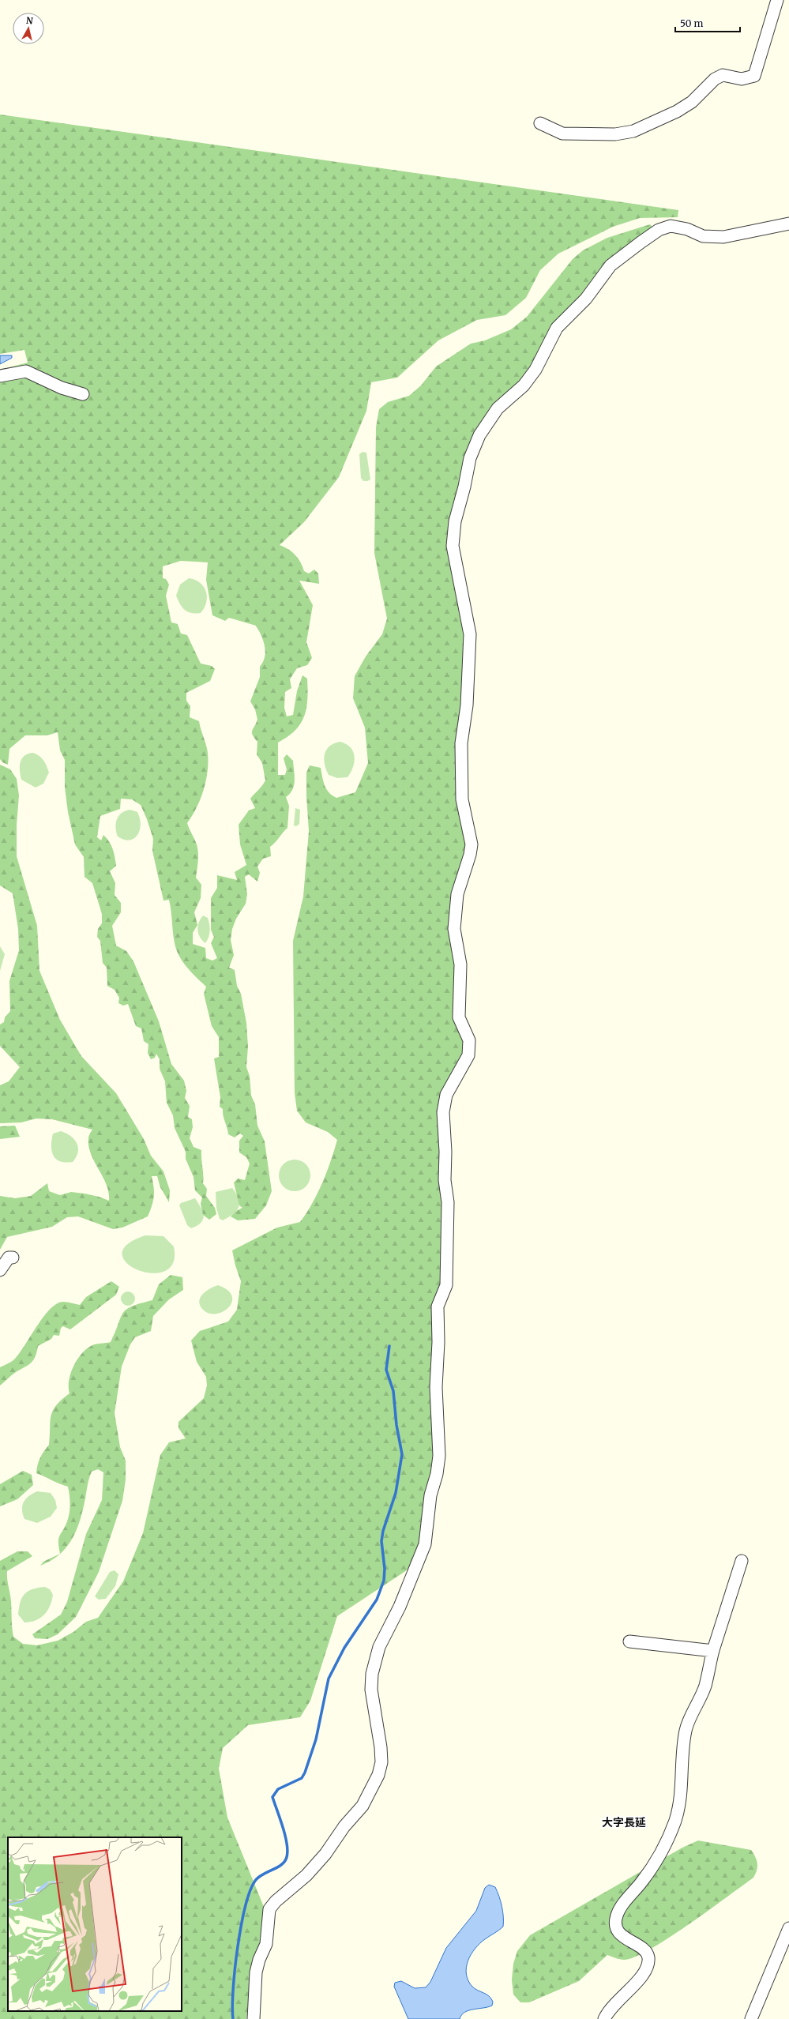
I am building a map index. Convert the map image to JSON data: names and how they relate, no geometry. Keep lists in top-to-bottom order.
{
  "districts": ["大字長延"],
  "scale_bar": "50 m",
  "north": "top"
}
